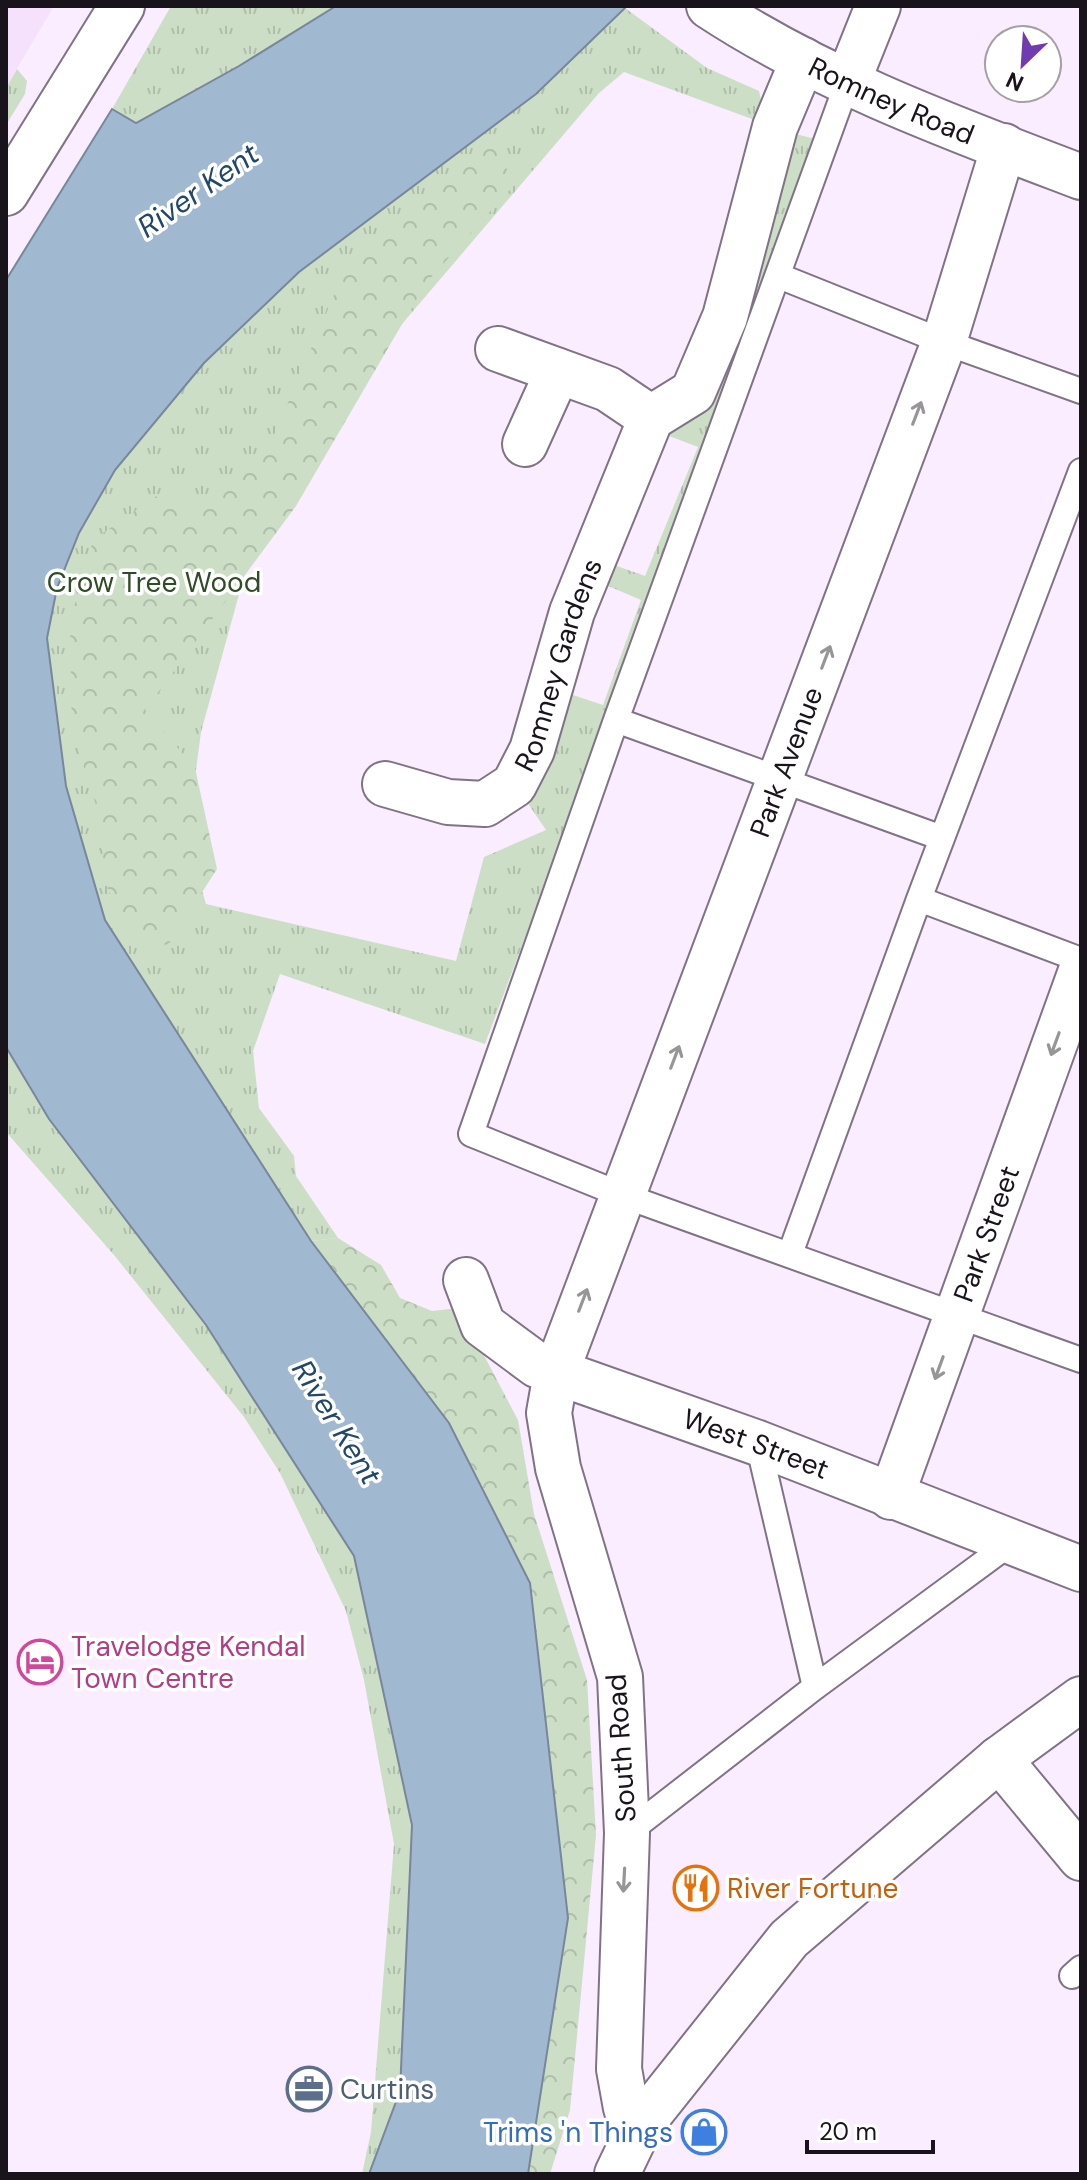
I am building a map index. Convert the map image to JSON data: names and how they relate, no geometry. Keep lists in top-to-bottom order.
{
  "streets": {
    "main road": [
      "Romney Road",
      "Romney Gardens",
      "Park Avenue",
      "Park Street",
      "West Street",
      "South Road"
    ]
  },
  "crossings": [
    ["Romney Road", "Park Avenue"],
    ["Park Avenue", "West Street"],
    ["Park Avenue", "South Road"],
    ["Park Street", "West Street"],
    ["West Street", "South Road"]
  ],
  "one_way": ["Park Avenue", "Park Street", "South Road"],
  "water": ["River Kent"],
  "parks": ["Crow Tree Wood"],
  "places": {
    "hotel": ["Travelodge Kendal Town Centre"],
    "restaurant": ["River Fortune"],
    "office": ["Curtins"],
    "shop": ["Trims 'n Things"]
  },
  "scale_bar": "20 m",
  "north": "bottom left"
}
